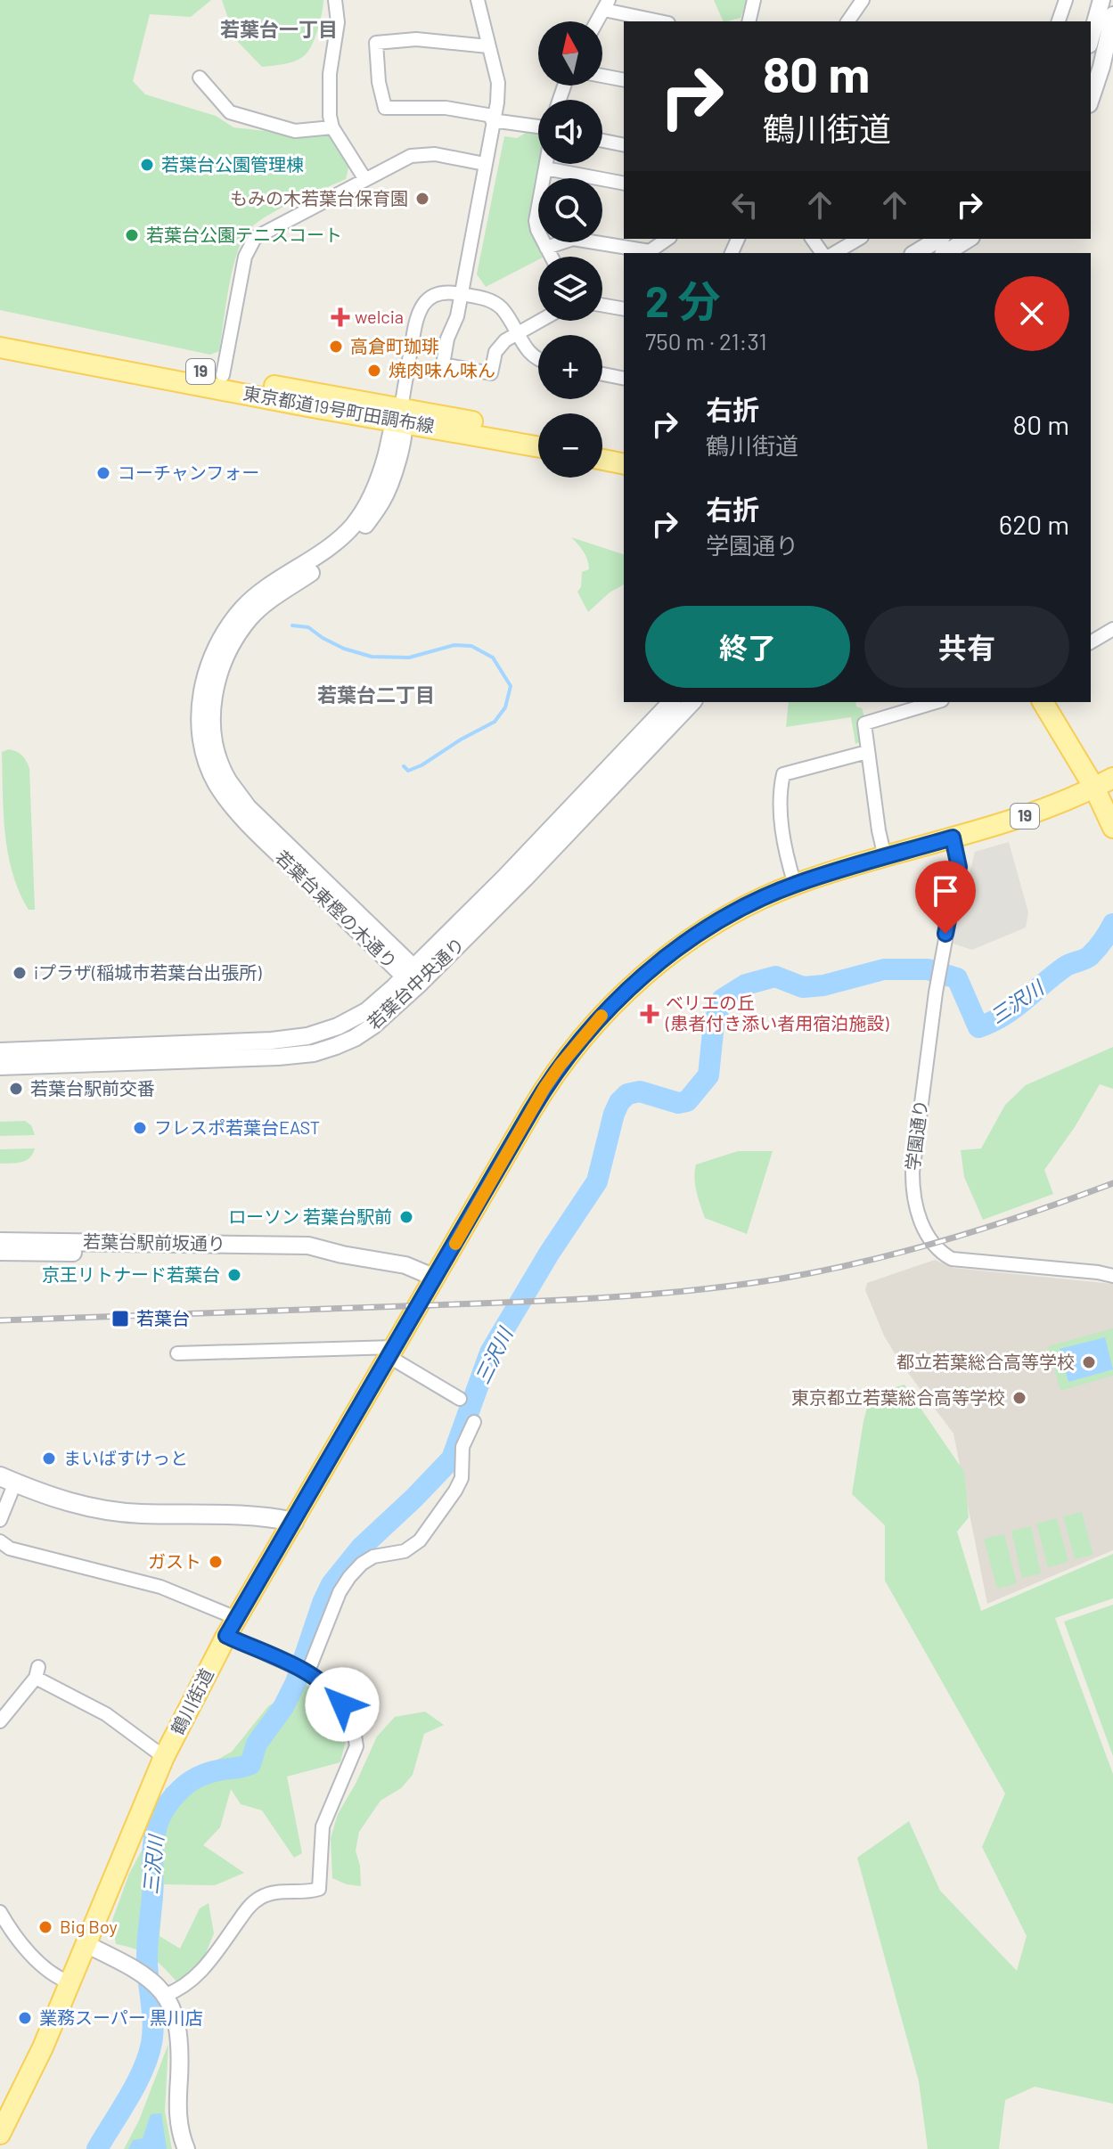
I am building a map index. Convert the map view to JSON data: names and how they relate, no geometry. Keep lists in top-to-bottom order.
{
  "streets": {
    "main road": ["19", "東京都道19号町田調布線", "鶴川街道"],
    "street": [
      "若葉台東樫の木通り",
      "若葉台中央通り",
      "学園通り",
      "若葉台駅前坂通り"
    ]
  },
  "crossings": [
    ["東京都道19号町田調布線", "若葉台東樫の木通り"],
    ["若葉台東樫の木通り", "若葉台中央通り"],
    ["学園通り", "鶴川街道"]
  ],
  "districts": ["若葉台一丁目", "若葉台二丁目"],
  "water": ["三沢川"],
  "places": {
    "other": [
      "若葉台公園管理棟",
      "もみの木若葉台保育園",
      "若葉台公園テニスコート",
      "高倉町珈琲",
      "焼肉味ん味ん",
      "コーチャンフォー",
      "iプラザ(稲城市若葉台出張所)",
      "若葉台駅前交番",
      "フレスポ若葉台EAST",
      "ローソン 若葉台駅前",
      "京王リトナード若葉台",
      "都立若葉総合高等学校",
      "東京都立若葉総合高等学校",
      "まいばすけっと",
      "ガスト",
      "Big Boy",
      "業務スーパー 黒川店"
    ],
    "health": ["welcia", "ベリエの丘 (患者付き添い者用宿泊施設)"],
    "transit": ["若葉台"]
  },
  "north": "top",
  "page": {
    "map_buttons": ["+", "−"],
    "turn": ["80 m", "鶴川街道"],
    "heading": ["2 分", "750 m · 21:31"],
    "list": [
      {
        "name": "右折",
        "note": "鶴川街道",
        "value": "80 m"
      },
      {
        "name": "右折",
        "note": "学園通り",
        "value": "620 m"
      }
    ],
    "buttons": ["終了", "共有"]
  }
}
